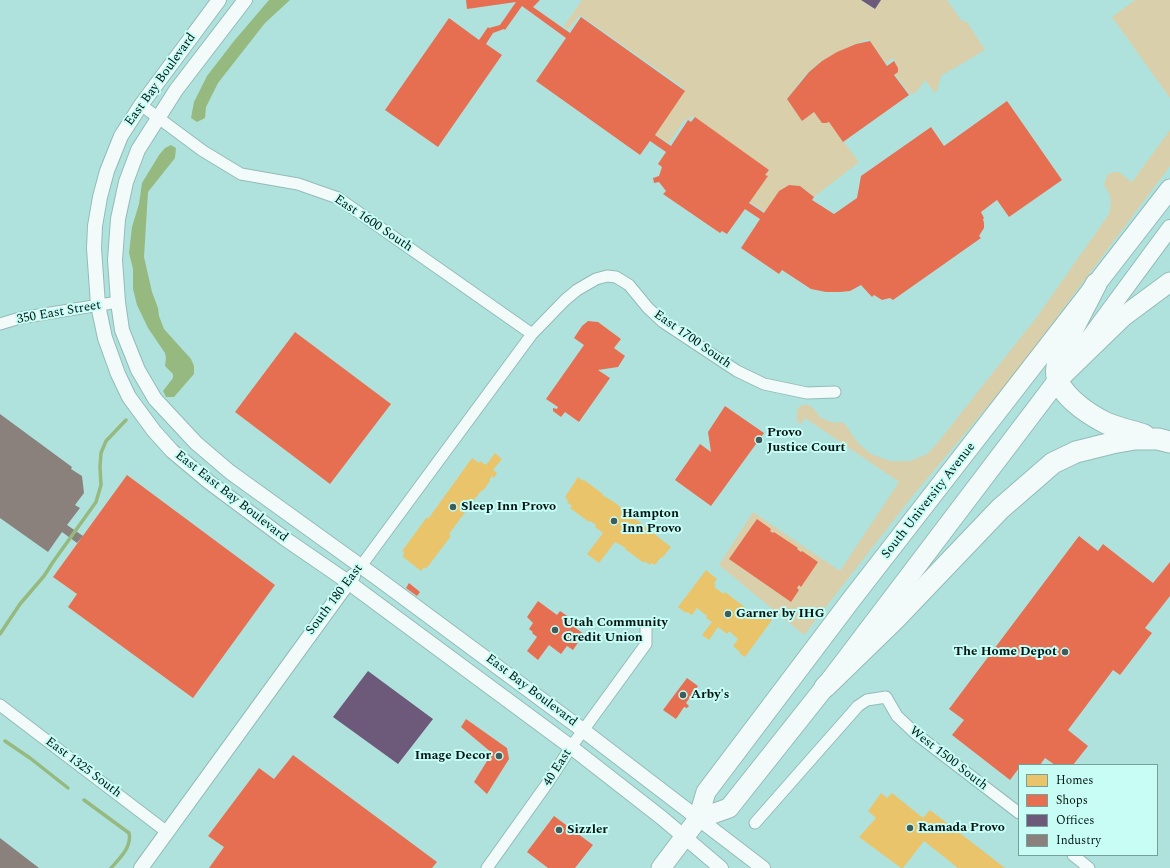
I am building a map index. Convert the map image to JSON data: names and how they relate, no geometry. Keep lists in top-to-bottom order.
{
  "streets": {
    "highway": ["South University Avenue"],
    "street": [
      "East Bay Boulevard",
      "East 1600 South",
      "350 East Street",
      "East 1700 South",
      "East East Bay Boulevard",
      "South 180 East",
      "West 1500 South",
      "East 1325 South",
      "40 East"
    ]
  },
  "crossings": [
    ["East Bay Boulevard", "East 1600 South"],
    ["East Bay Boulevard", "350 East Street"],
    ["East Bay Boulevard", "East East Bay Boulevard"],
    ["East Bay Boulevard", "South University Avenue"],
    ["East Bay Boulevard", "South 180 East"],
    ["East Bay Boulevard", "40 East"],
    ["East 1600 South", "East 1700 South"],
    ["East 1600 South", "South 180 East"],
    ["350 East Street", "East East Bay Boulevard"],
    ["East 1700 South", "South 180 East"],
    ["East East Bay Boulevard", "South 180 East"],
    ["South 180 East", "East 1325 South"]
  ],
  "places": [
    "Provo Justice Court",
    "Sleep Inn Provo",
    "Hampton Inn Provo",
    "Garner by IHG",
    "Utah Community Credit Union",
    "The Home Depot",
    "Arby's",
    "Image Decor",
    "Ramada Provo",
    "Sizzler"
  ],
  "legend": [
    "Homes",
    "Shops",
    "Offices",
    "Industry"
  ]
}
